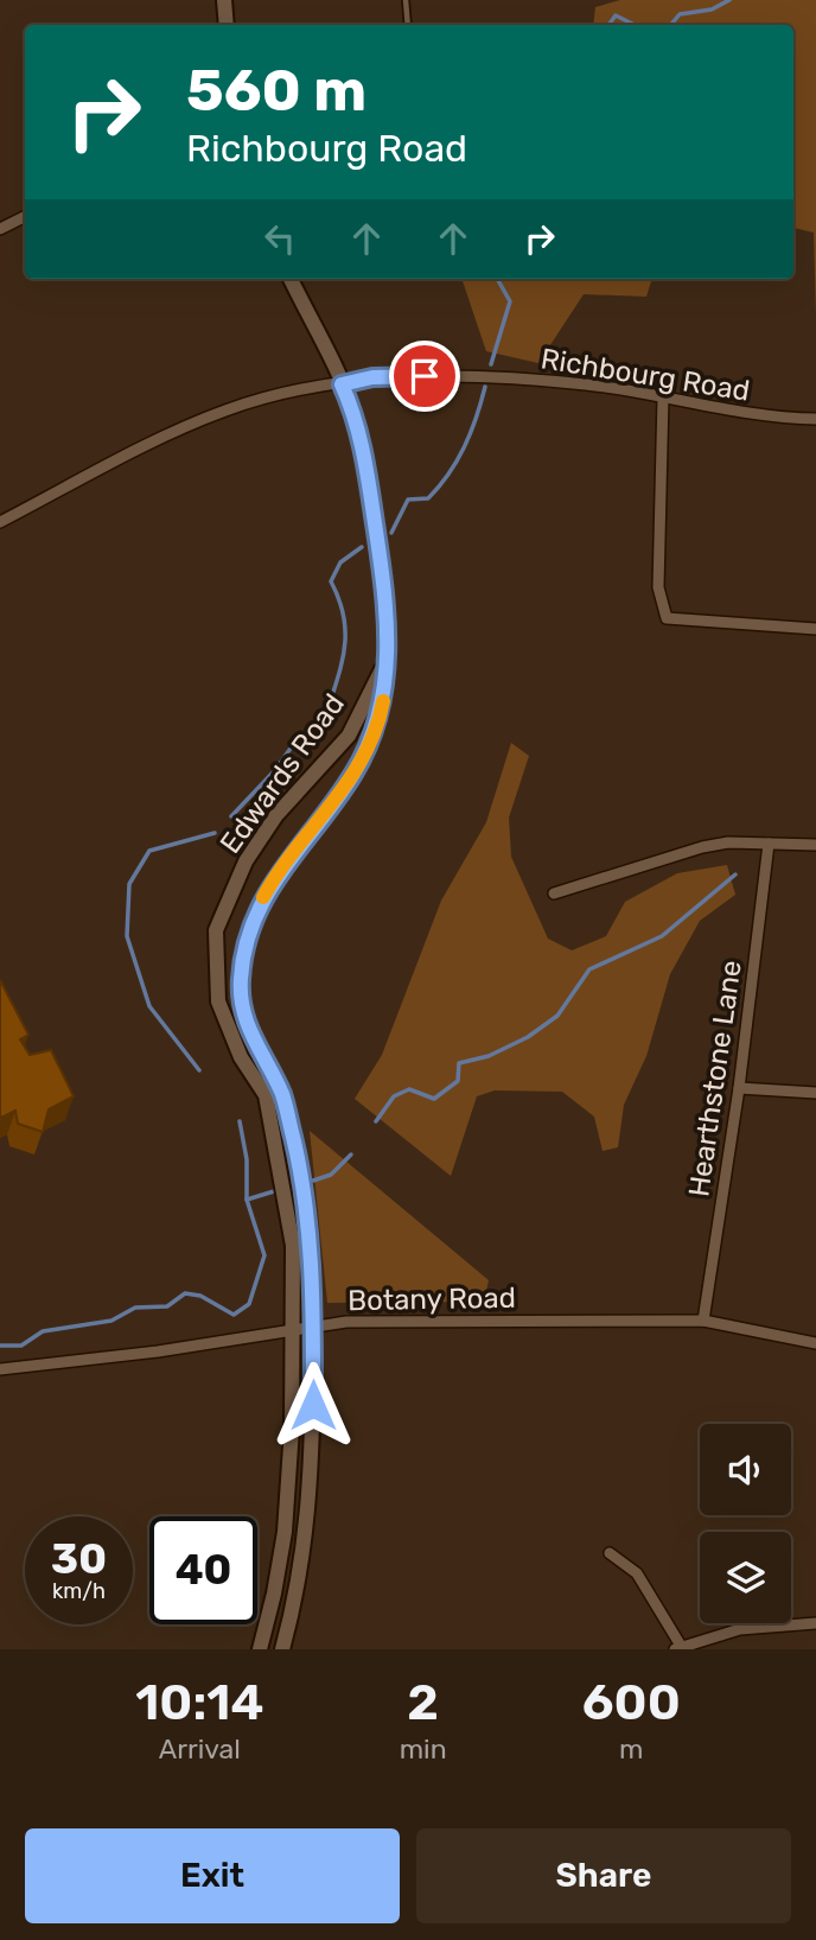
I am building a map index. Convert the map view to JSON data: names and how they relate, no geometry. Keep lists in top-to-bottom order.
{
  "streets": {
    "street": [
      "Richbourg Road",
      "Edwards Road",
      "Hearthstone Lane",
      "Botany Road"
    ]
  },
  "crossings": [
    ["Richbourg Road", "Edwards Road"],
    ["Edwards Road", "Botany Road"],
    ["Hearthstone Lane", "Botany Road"]
  ],
  "page": {
    "turn": ["560 m", "Richbourg Road"],
    "speed": "30 km/h",
    "limit": "40",
    "eta": [
      "10:14",
      "Arrival",
      "2",
      "min",
      "600",
      "m"
    ],
    "buttons": ["Exit", "Share"]
  }
}
